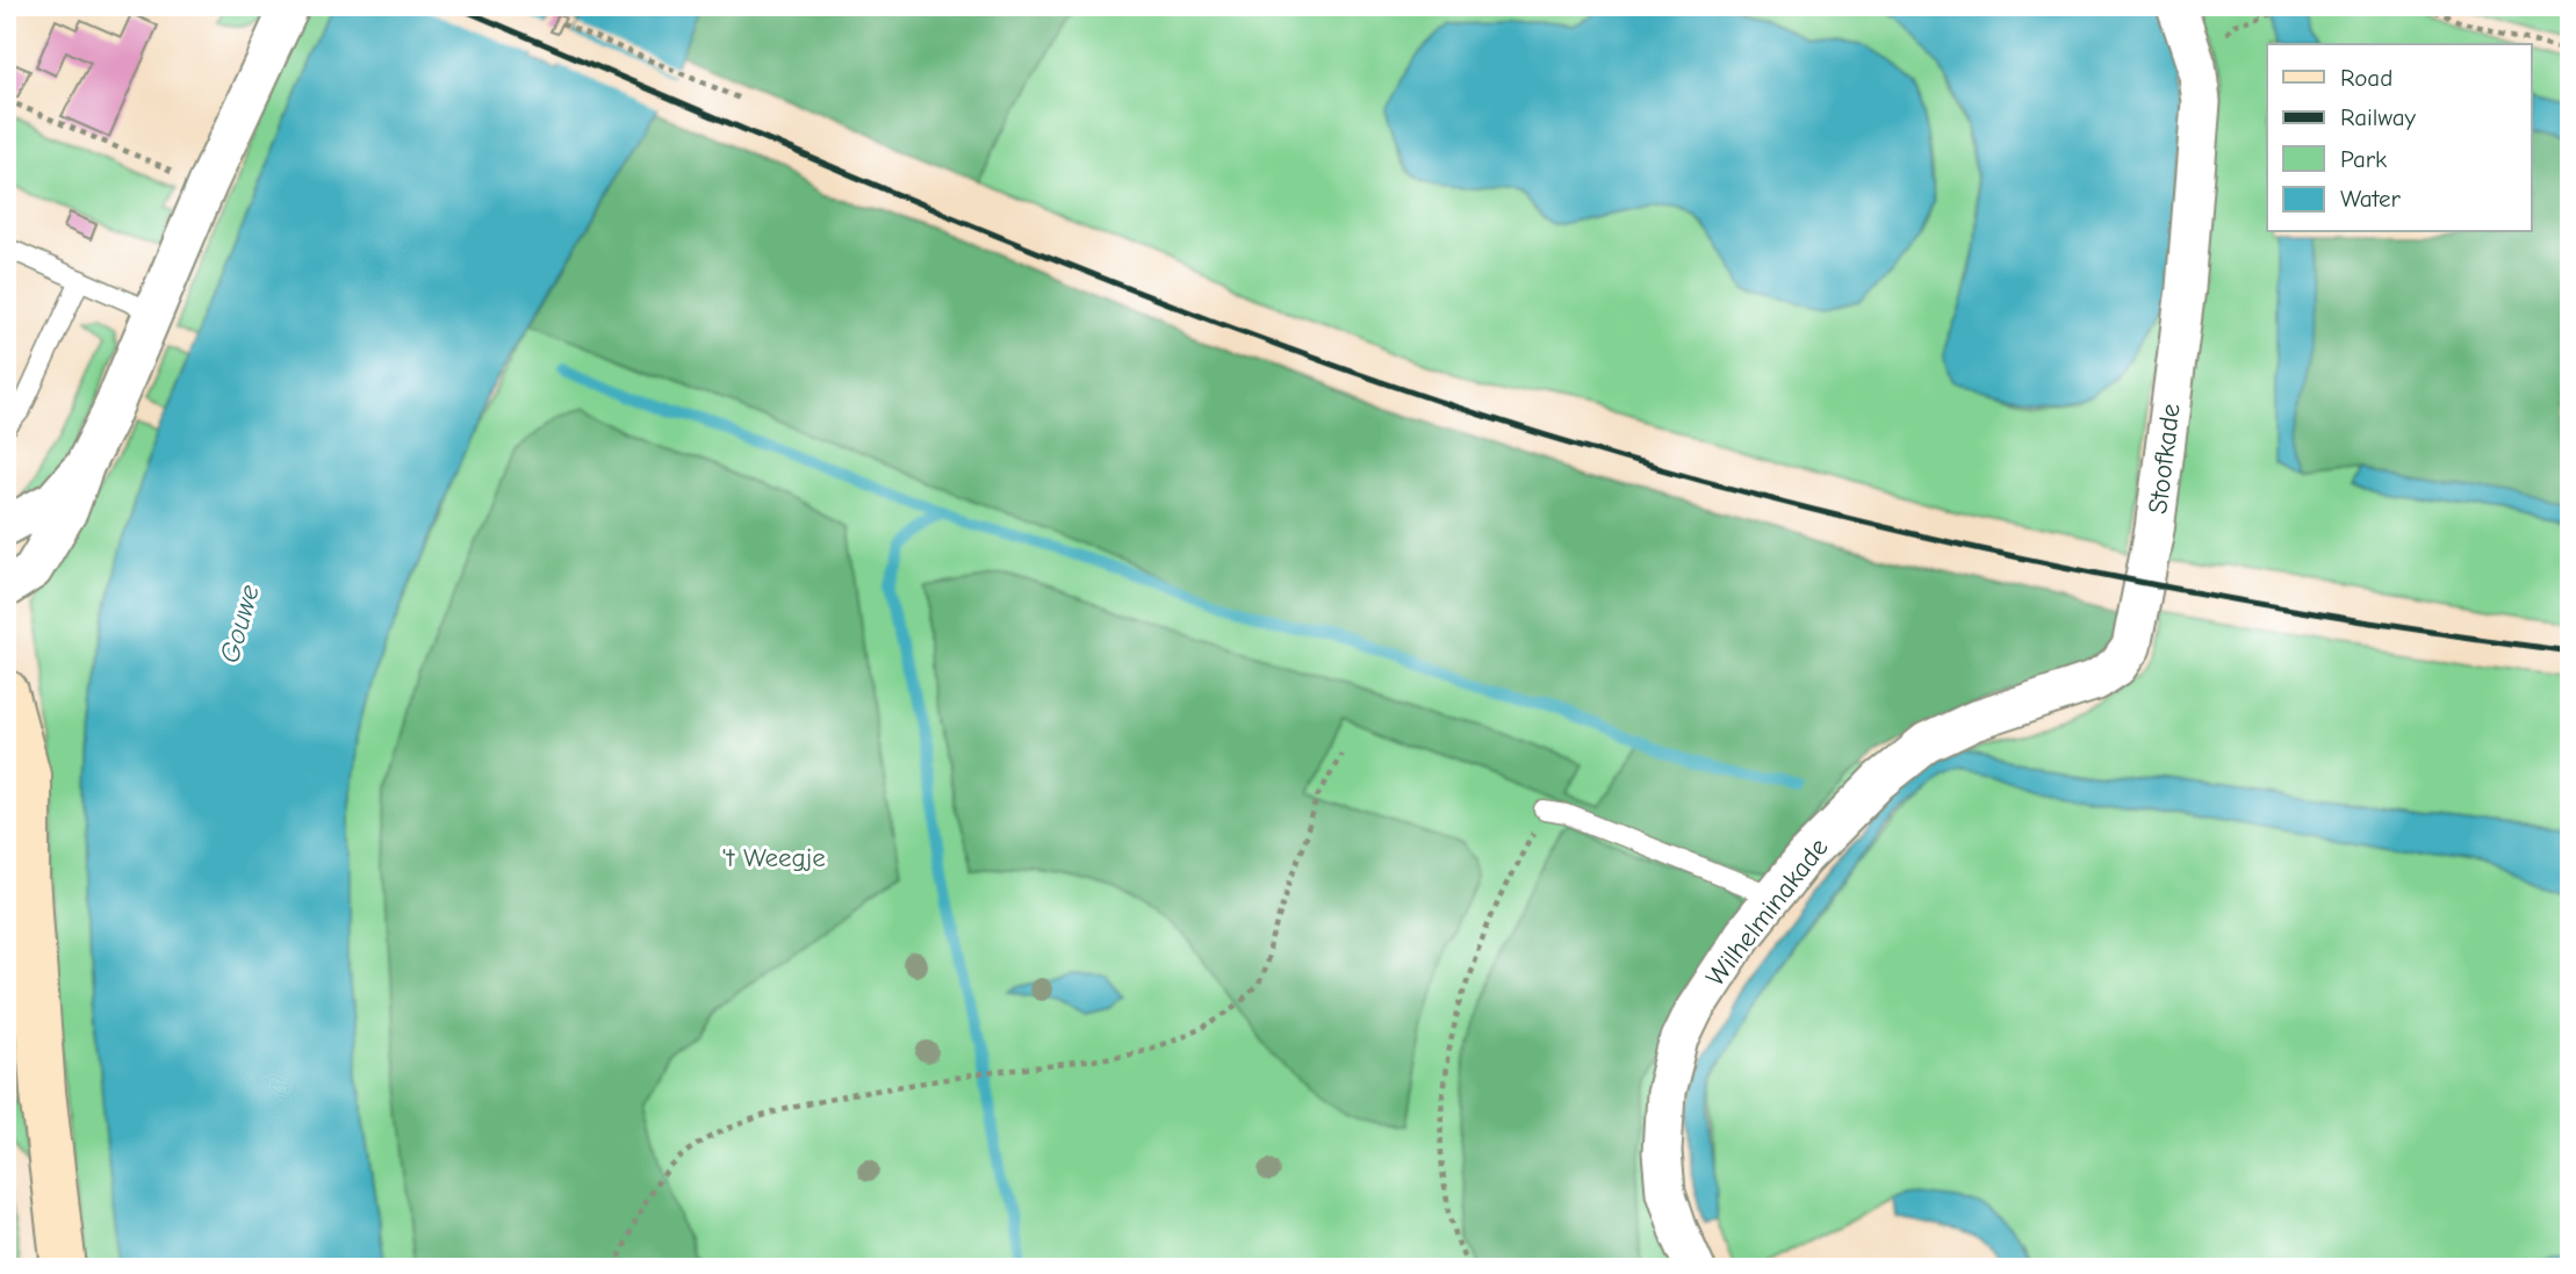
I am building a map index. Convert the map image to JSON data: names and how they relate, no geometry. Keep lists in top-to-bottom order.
{
  "streets": {
    "street": ["Stoofkade", "Wilhelminakade"]
  },
  "crossings": [
    ["Stoofkade", "Wilhelminakade"]
  ],
  "water": ["Gouwe"],
  "parks": ["'t Weegje"],
  "legend": [
    "Road",
    "Railway",
    "Park",
    "Water"
  ]
}
